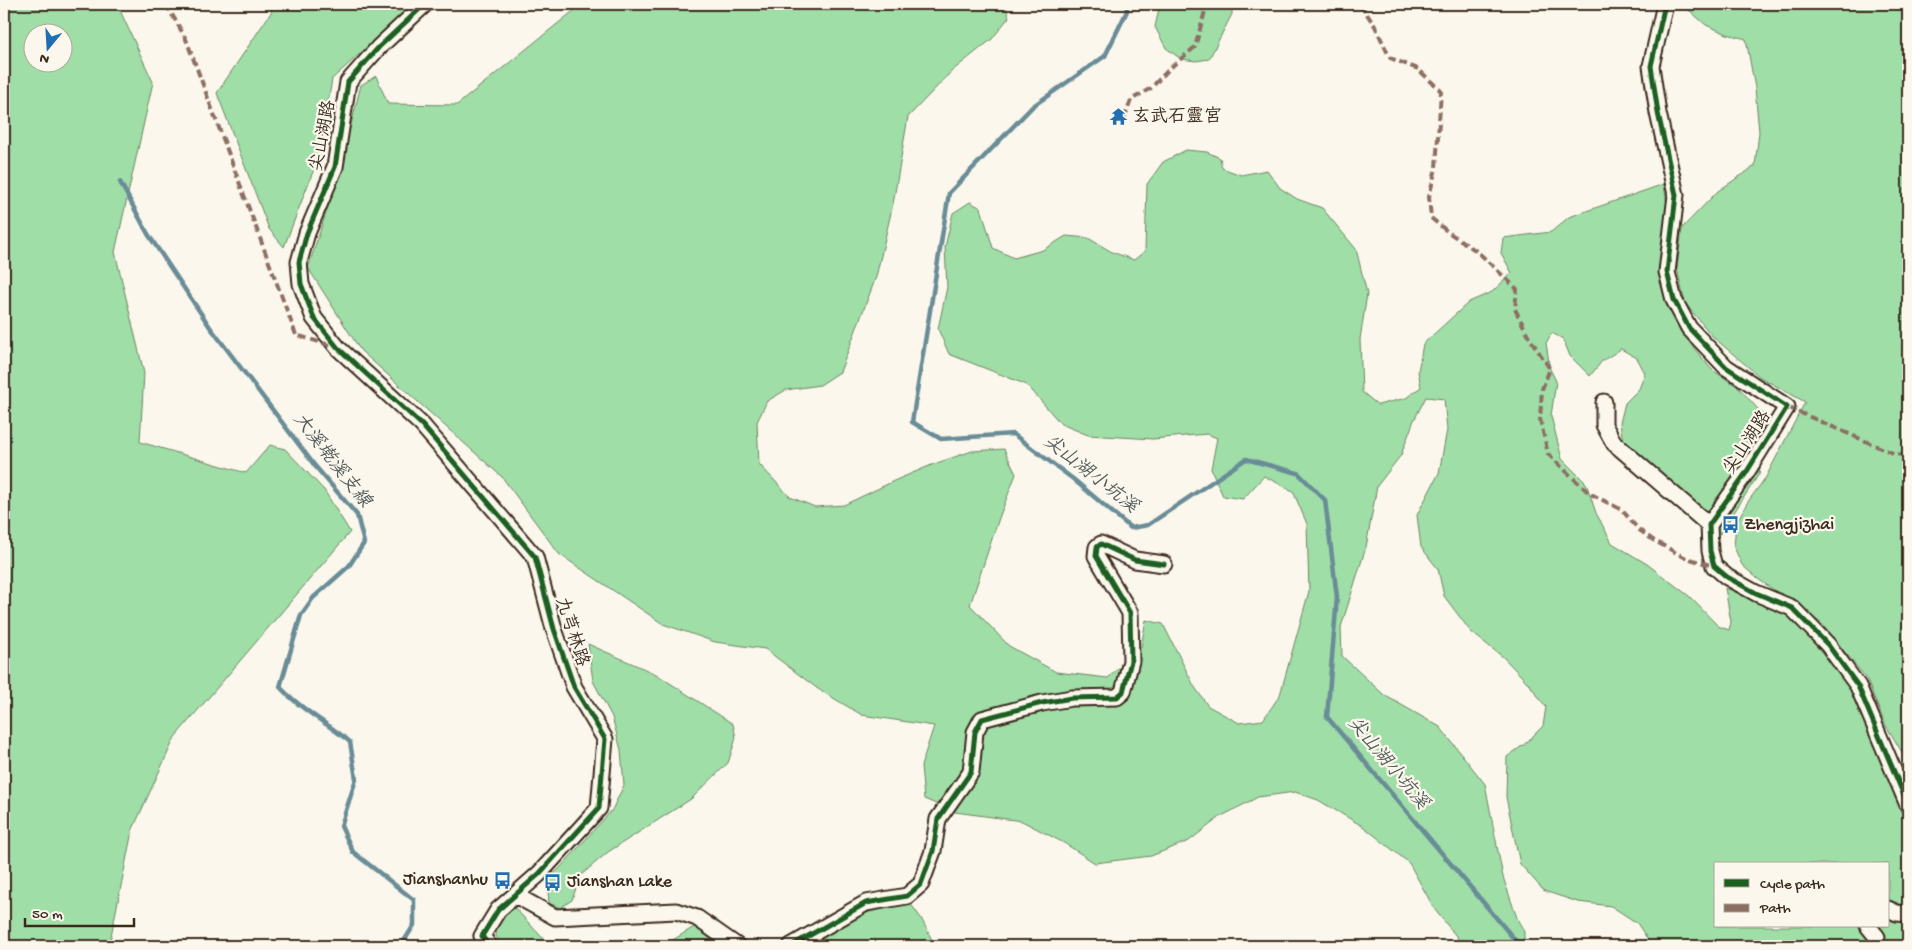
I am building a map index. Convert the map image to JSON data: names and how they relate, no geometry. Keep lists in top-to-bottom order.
{
  "streets": {
    "street": ["尖山湖路", "九芎林路"]
  },
  "crossings": [
    ["尖山湖路", "九芎林路"]
  ],
  "water": ["大溪墘溪支線", "尖山湖小坑溪"],
  "places": {
    "temple": ["玄武石靈宮"],
    "bus stop": ["Zhengjizhai", "Jianshanhu", "Jianshan Lake"]
  },
  "legend": ["Cycle path", "Path"],
  "scale_bar": "50 m",
  "north": "bottom"
}
